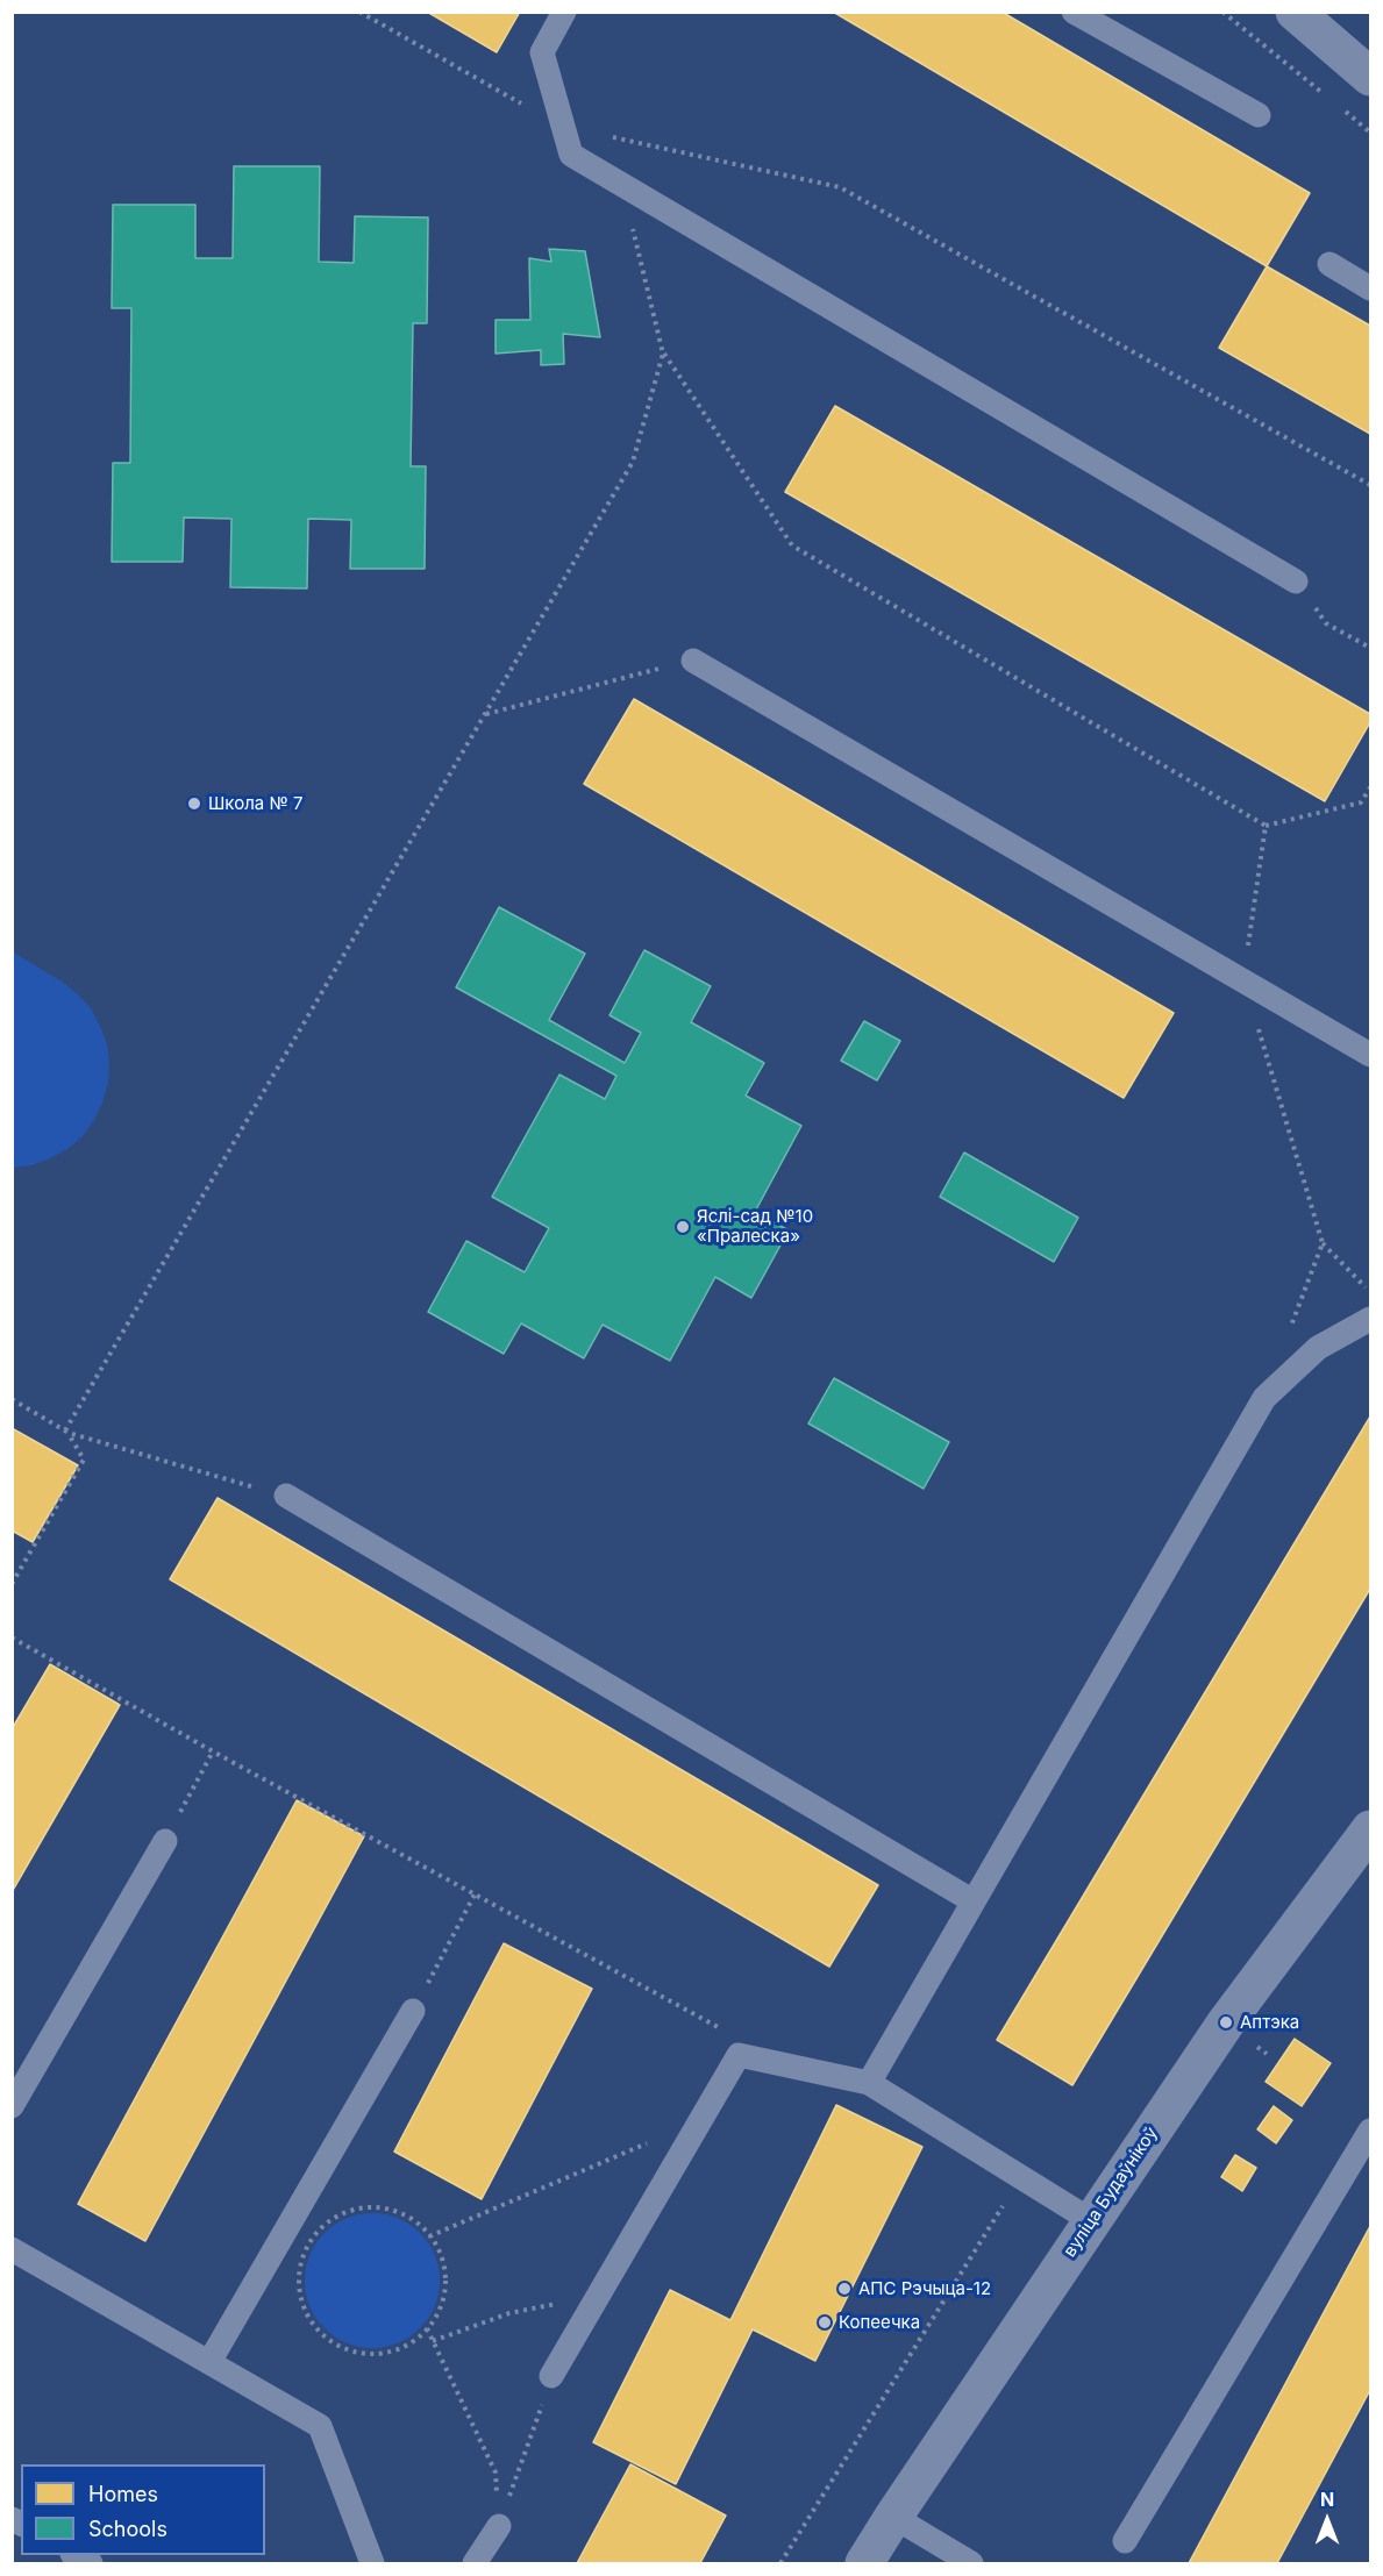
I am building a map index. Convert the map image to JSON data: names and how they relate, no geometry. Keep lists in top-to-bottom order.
{
  "streets": {
    "street": ["вуліца Будаўнікоў"]
  },
  "places": [
    "Школа № 7",
    "Яслі-сад №10 «Пралеска»",
    "Аптэка",
    "АПС Рэчыца-12",
    "Копеечка"
  ],
  "legend": ["Homes", "Schools"],
  "north": "top"
}
